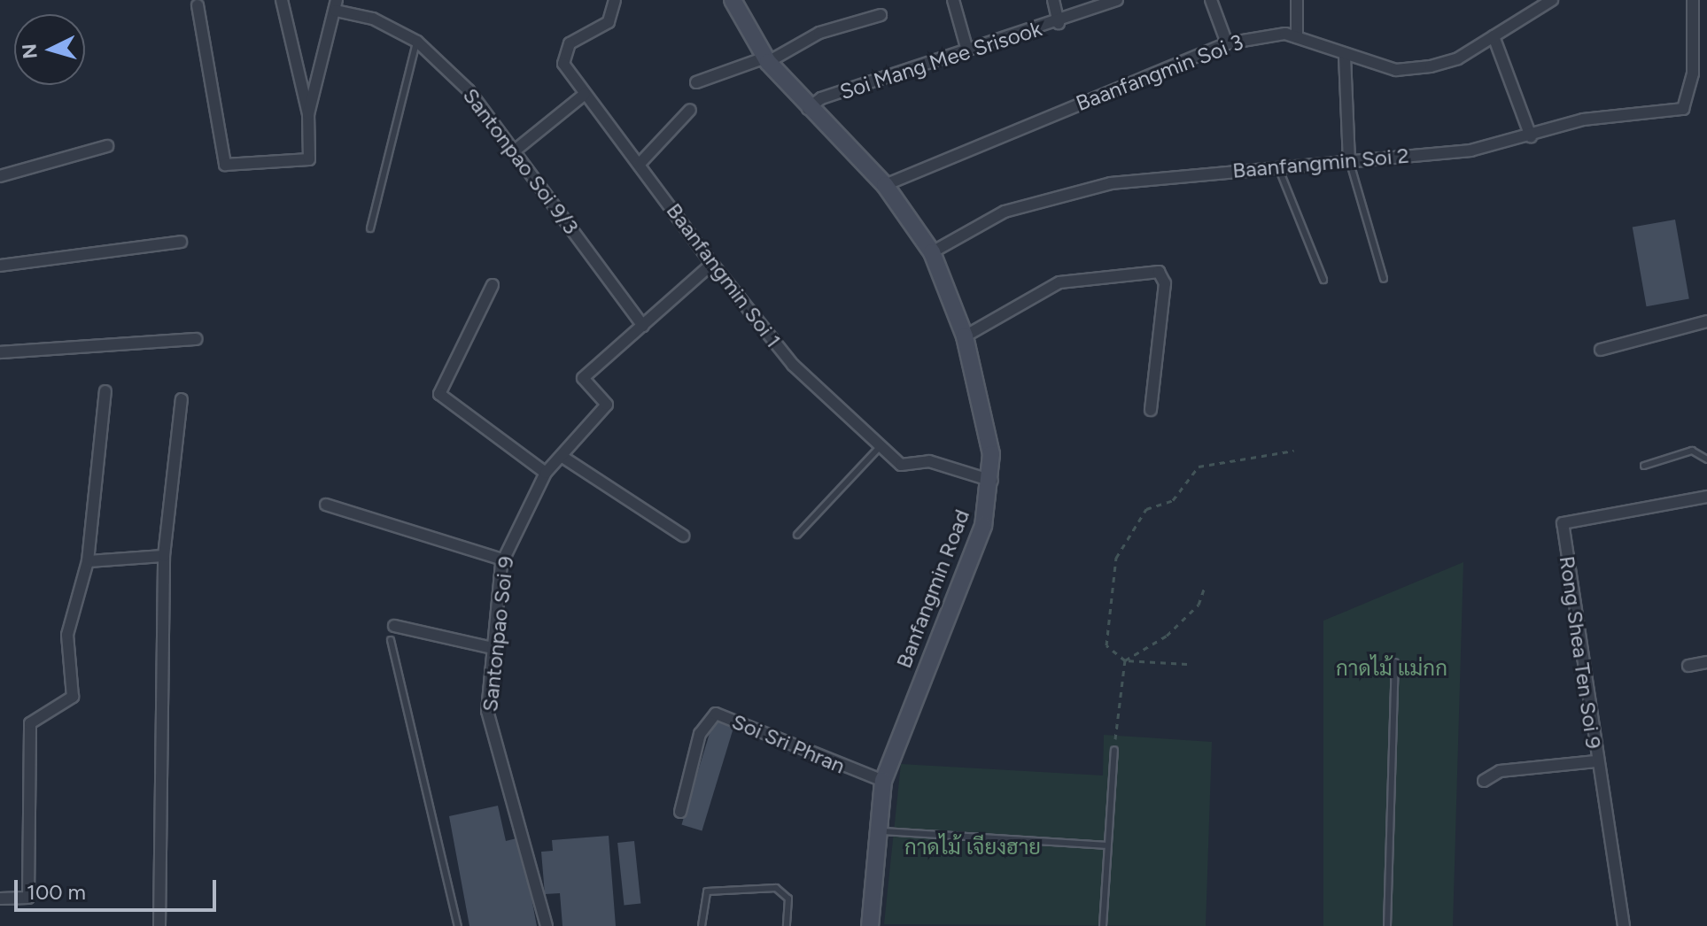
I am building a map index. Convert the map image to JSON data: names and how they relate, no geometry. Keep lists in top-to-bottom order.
{
  "streets": {
    "street": [
      "Soi Mang Mee Srisook",
      "Baanfangmin Soi 3",
      "Santonpao Soi 9/3",
      "Baanfangmin Soi 2",
      "Baanfangmin Soi 1",
      "Banfangmin Road",
      "Santonpao Soi 9",
      "Rong Shea Ten Soi 9",
      "Soi Sri Phran"
    ]
  },
  "crossings": [
    ["Soi Mang Mee Srisook", "Banfangmin Road"],
    ["Baanfangmin Soi 3", "Banfangmin Road"],
    ["Santonpao Soi 9/3", "Santonpao Soi 9"],
    ["Baanfangmin Soi 2", "Banfangmin Road"],
    ["Baanfangmin Soi 1", "Banfangmin Road"],
    ["Baanfangmin Soi 1", "Santonpao Soi 9"],
    ["Banfangmin Road", "Soi Sri Phran"]
  ],
  "parks": ["กาดไม้ แม่กก", "กาดไม้ เจียงฮาย"],
  "scale_bar": "100 m",
  "north": "left"
}
